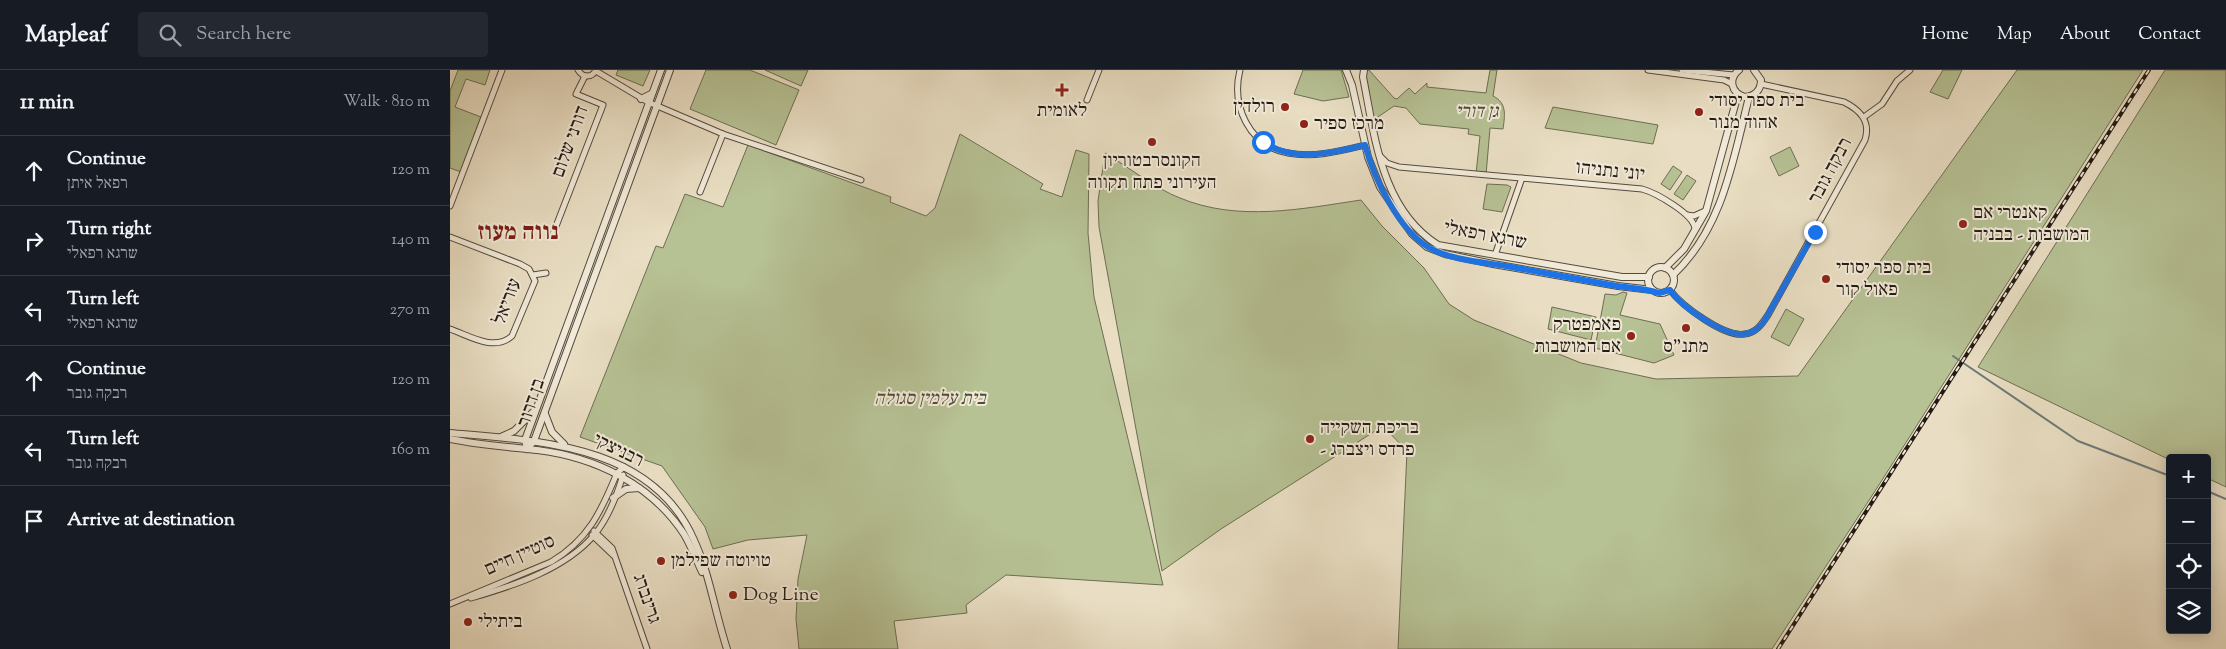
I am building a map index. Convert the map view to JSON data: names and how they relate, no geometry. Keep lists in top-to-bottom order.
{
  "streets": {
    "street": [
      "דורני שלום",
      "רבקה גובר",
      "יוני נתניהו",
      "שרגא רפאלי",
      "עזריאל",
      "בן דרור",
      "רבניצקי",
      "סוטיין חיים",
      "גרינברג"
    ]
  },
  "crossings": [
    ["רבקה גובר", "שרגא רפאלי"],
    ["יוני נתניהו", "שרגא רפאלי"],
    ["בן דרור", "רבניצקי"],
    ["רבניצקי", "סוטיין חיים"],
    ["סוטיין חיים", "גרינברג"]
  ],
  "districts": ["נווה מעוז"],
  "parks": ["גן דורי", "בית עלמין סגולה"],
  "places": {
    "health": ["לאומית"],
    "other": [
      "רולדין",
      "בית ספר יסודי אהוד מנור",
      "מרכז ספיר",
      "הקונסרבטוריון העירוני פתח תקווה",
      "קאנטרי אם המושבות - בבניה",
      "בית ספר יסודי פאול קור",
      "מתנ\"ס",
      "פאמפטרק אם המושבות",
      "בריכת השקייה - פרדס ויצברג",
      "טויוטה שפילמן",
      "Dog Line",
      "ביתילי"
    ]
  },
  "page": {
    "header": "Mapleaf",
    "search": "Search here",
    "nav": [
      "Home",
      "Map",
      "About",
      "Contact"
    ],
    "heading": ["11 min", "Walk · 810 m"],
    "list": [
      ["Continue", "רפאל איתן", "120 m"],
      ["Turn right", "שרגא רפאלי", "140 m"],
      ["Turn left", "שרגא רפאלי", "270 m"],
      ["Continue", "רבקה גובר", "120 m"],
      ["Turn left", "רבקה גובר", "160 m"],
      "Arrive at destination"
    ],
    "map_buttons": ["+", "−"]
  }
}
